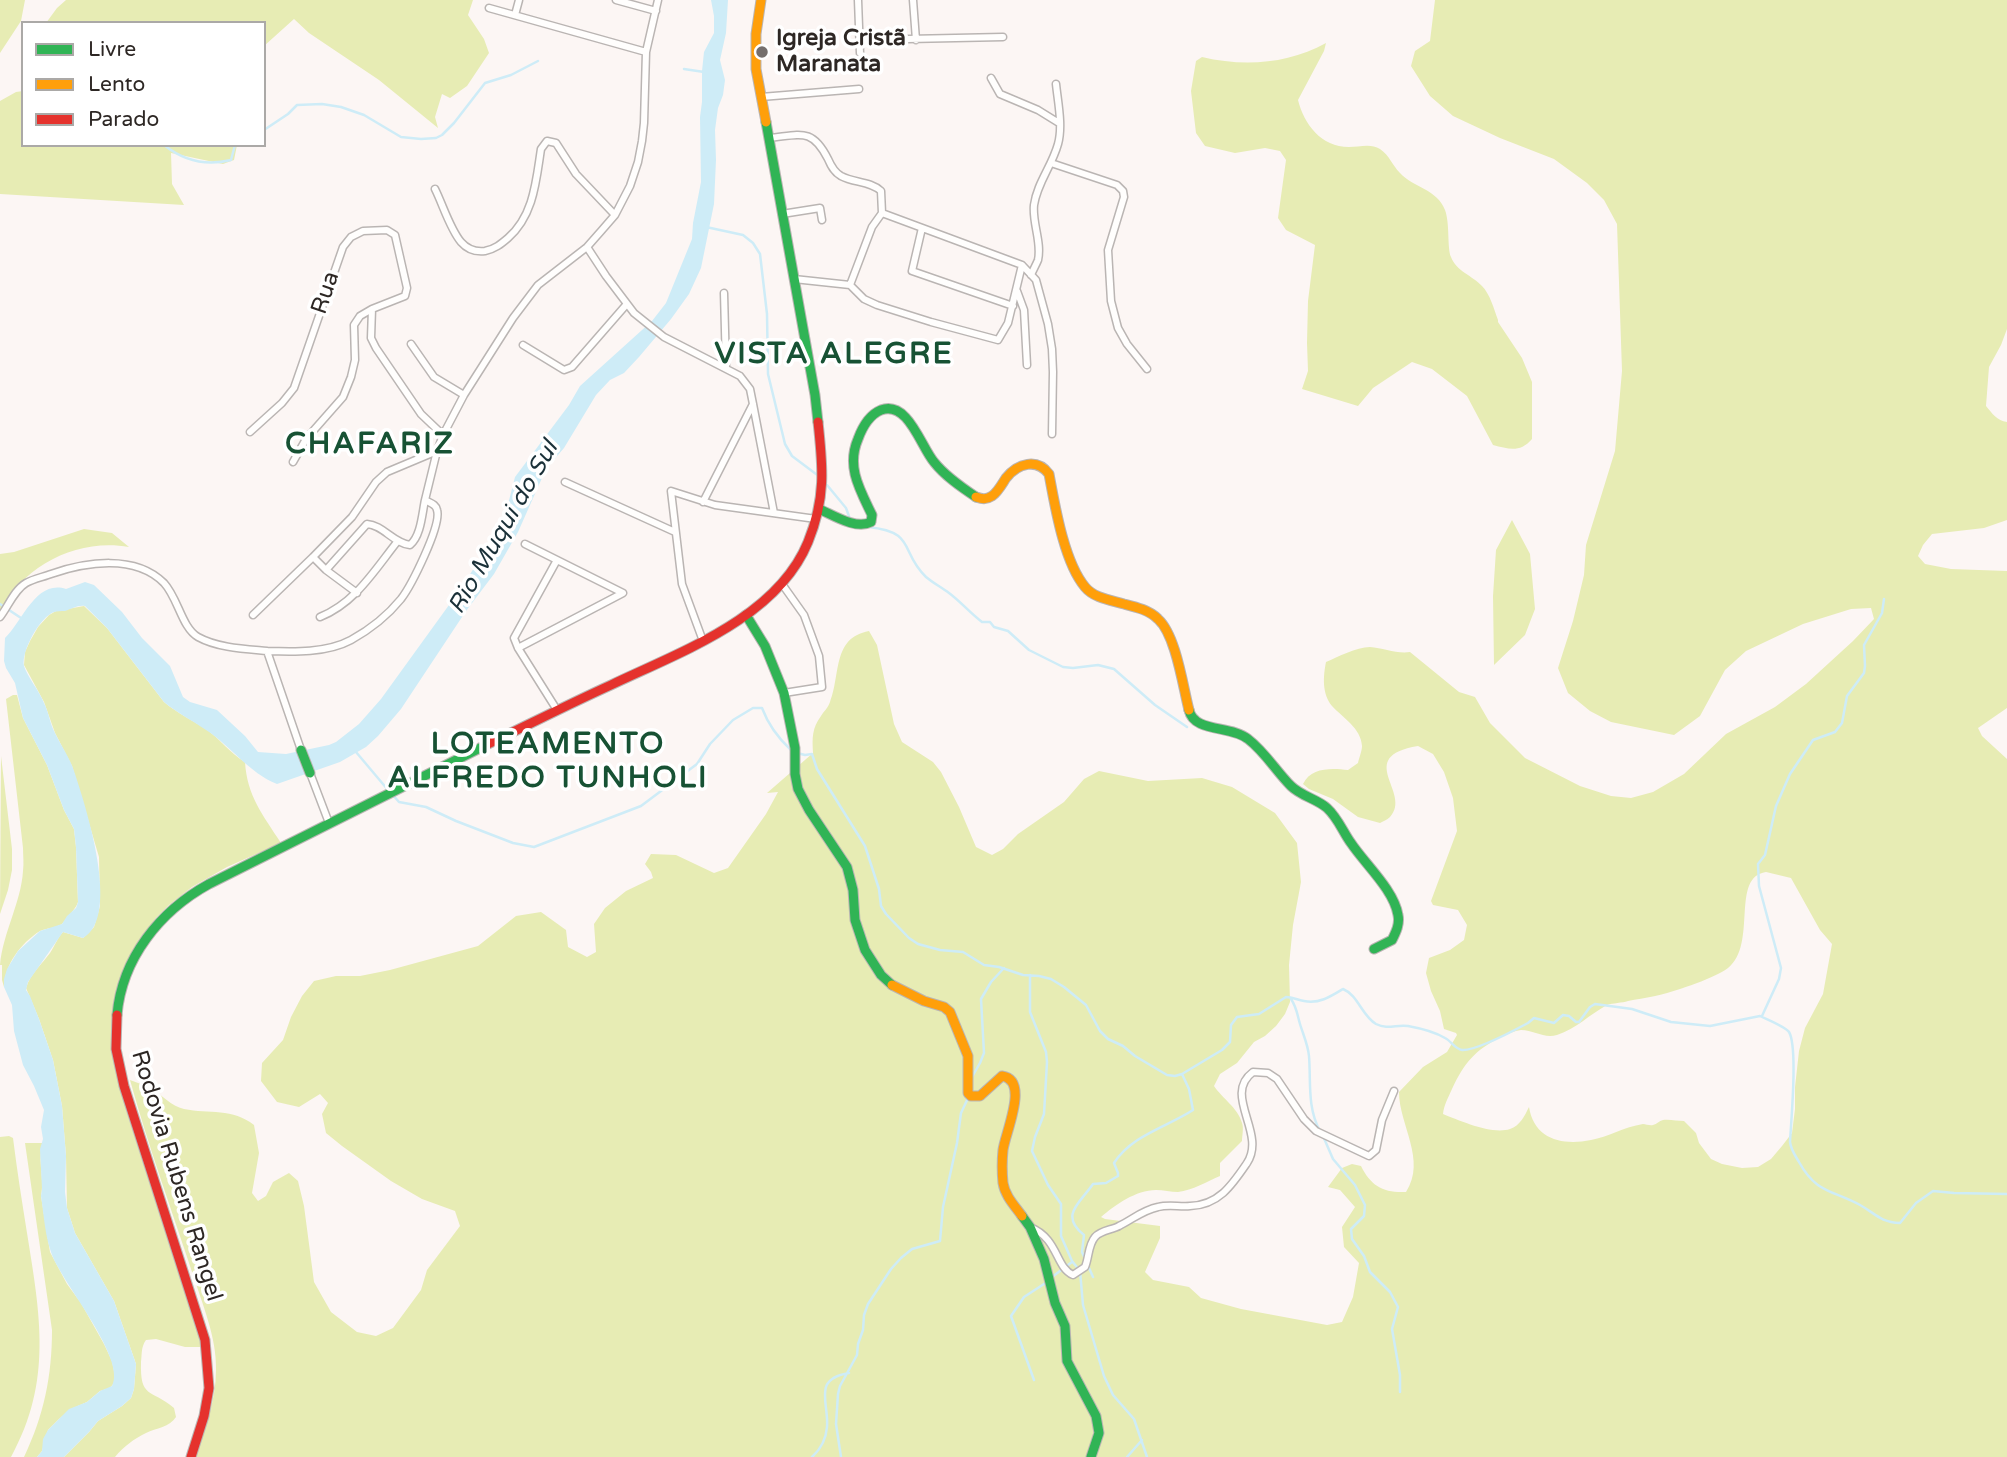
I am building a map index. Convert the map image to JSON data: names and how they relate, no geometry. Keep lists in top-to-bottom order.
{
  "streets": {
    "street": ["Rua", "Rodovia Rubens Rangel"]
  },
  "districts": ["VISTA ALEGRE", "CHAFARIZ", "LOTEAMENTO ALFREDO TUNHOLI"],
  "water": ["Rio Muqui do Sul"],
  "places": ["Igreja Cristã Maranata"],
  "legend": ["Livre", "Lento", "Parado"]
}
